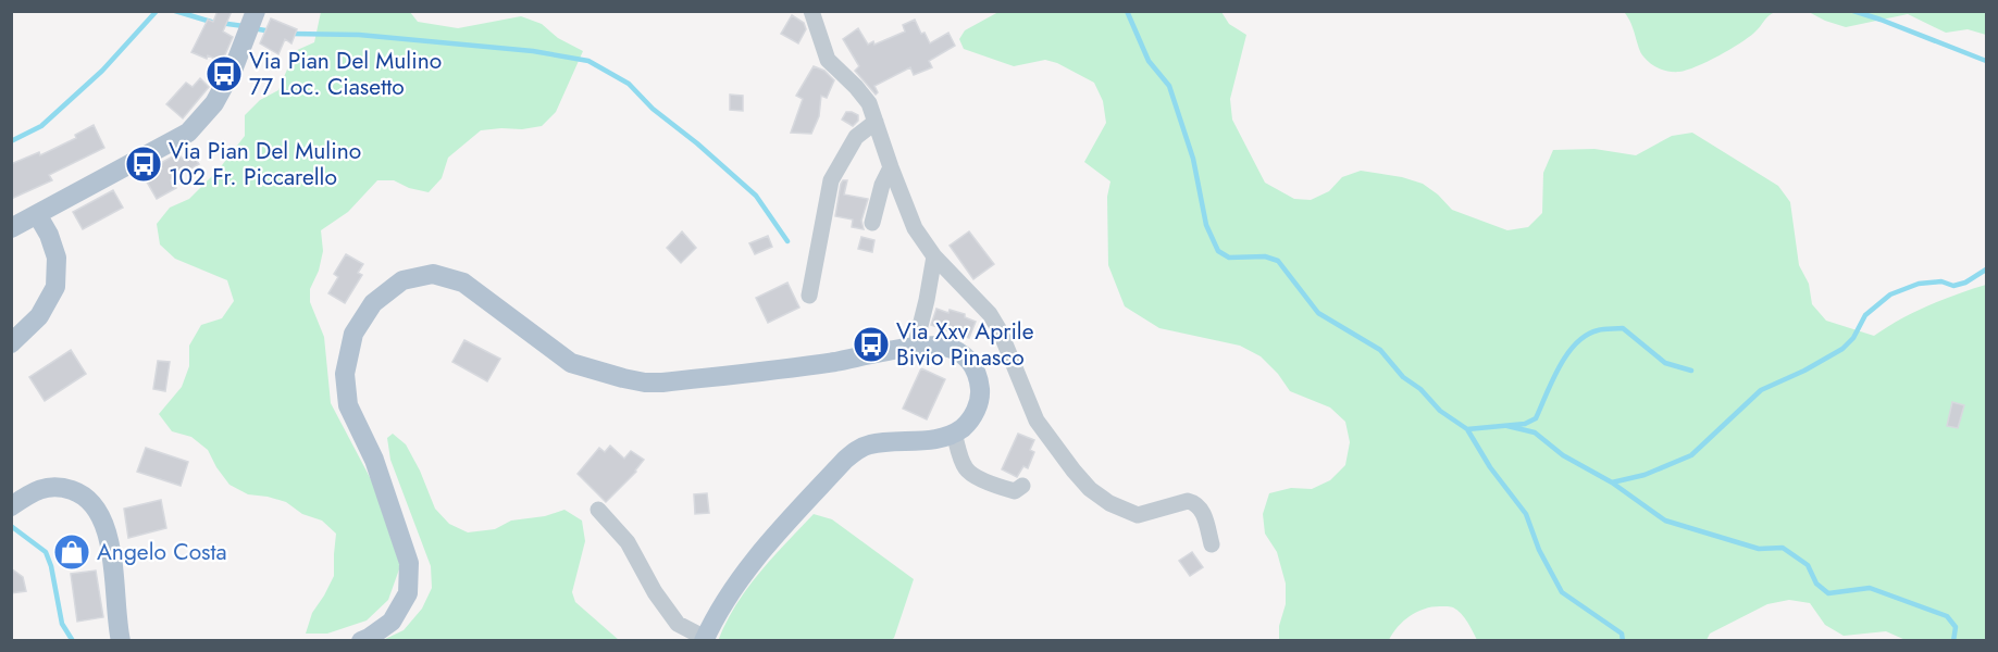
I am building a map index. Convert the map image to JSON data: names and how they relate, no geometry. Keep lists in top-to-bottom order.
{
  "places": {
    "bus stop": ["Via Pian Del Mulino 77 Loc. Ciasetto", "Via Pian Del Mulino 102 Fr. Piccarello", "Via Xxv Aprile Bivio Pinasco"],
    "shop": ["Angelo Costa"]
  }
}
